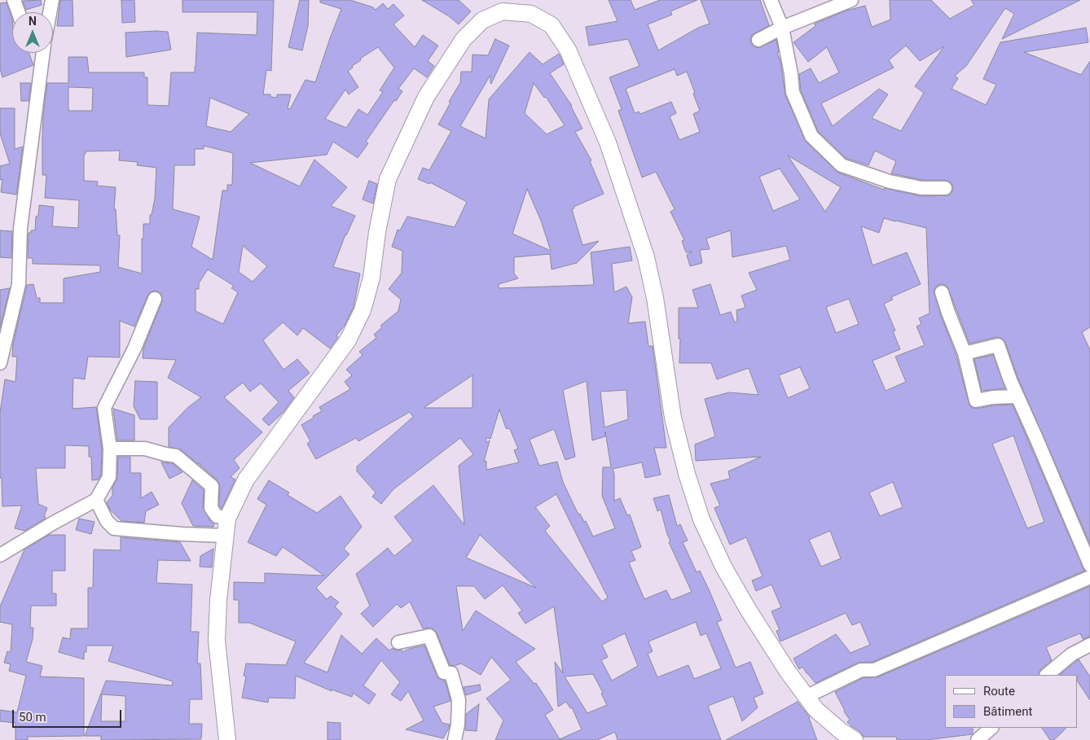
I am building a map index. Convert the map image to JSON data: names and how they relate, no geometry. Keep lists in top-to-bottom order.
{
  "legend": ["Route", "Bâtiment"],
  "scale_bar": "50 m",
  "north": "top"
}
